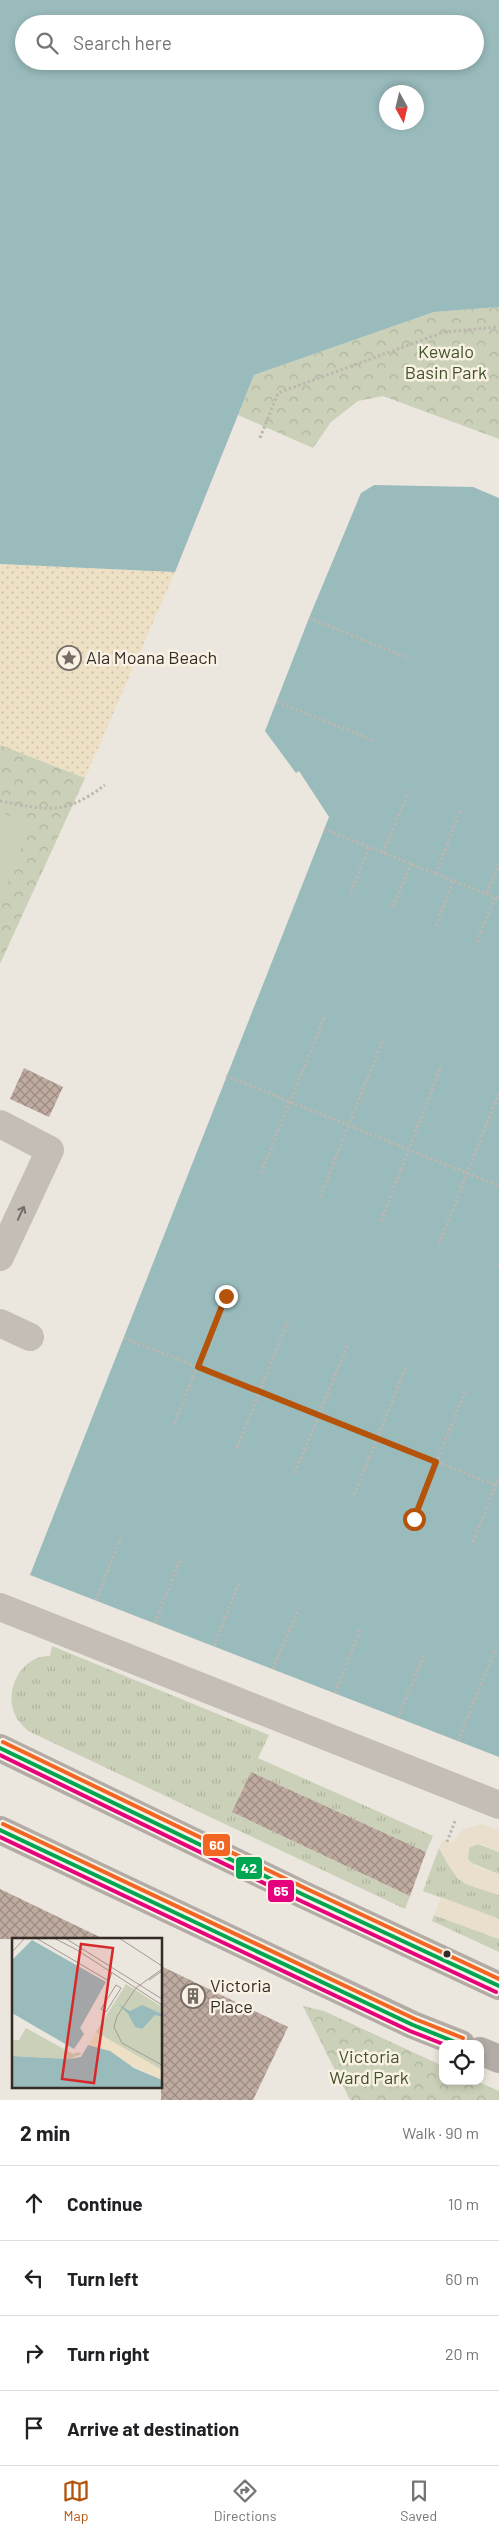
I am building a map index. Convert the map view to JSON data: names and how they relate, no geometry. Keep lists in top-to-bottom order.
{
  "parks": ["Kewalo Basin Park", "Victoria Ward Park"],
  "places": {
    "place": ["Ala Moana Beach"],
    "building": ["Victoria Place"]
  },
  "lines": ["transit line 60", "transit line 42", "transit line 65"],
  "north": "bottom",
  "page": {
    "search": "Search here",
    "heading": ["2 min", "Walk · 90 m"],
    "list": [
      ["Continue", "10 m"],
      ["Turn left", "60 m"],
      ["Turn right", "20 m"],
      "Arrive at destination"
    ],
    "nav": ["Map", "Directions", "Saved"]
  }
}
